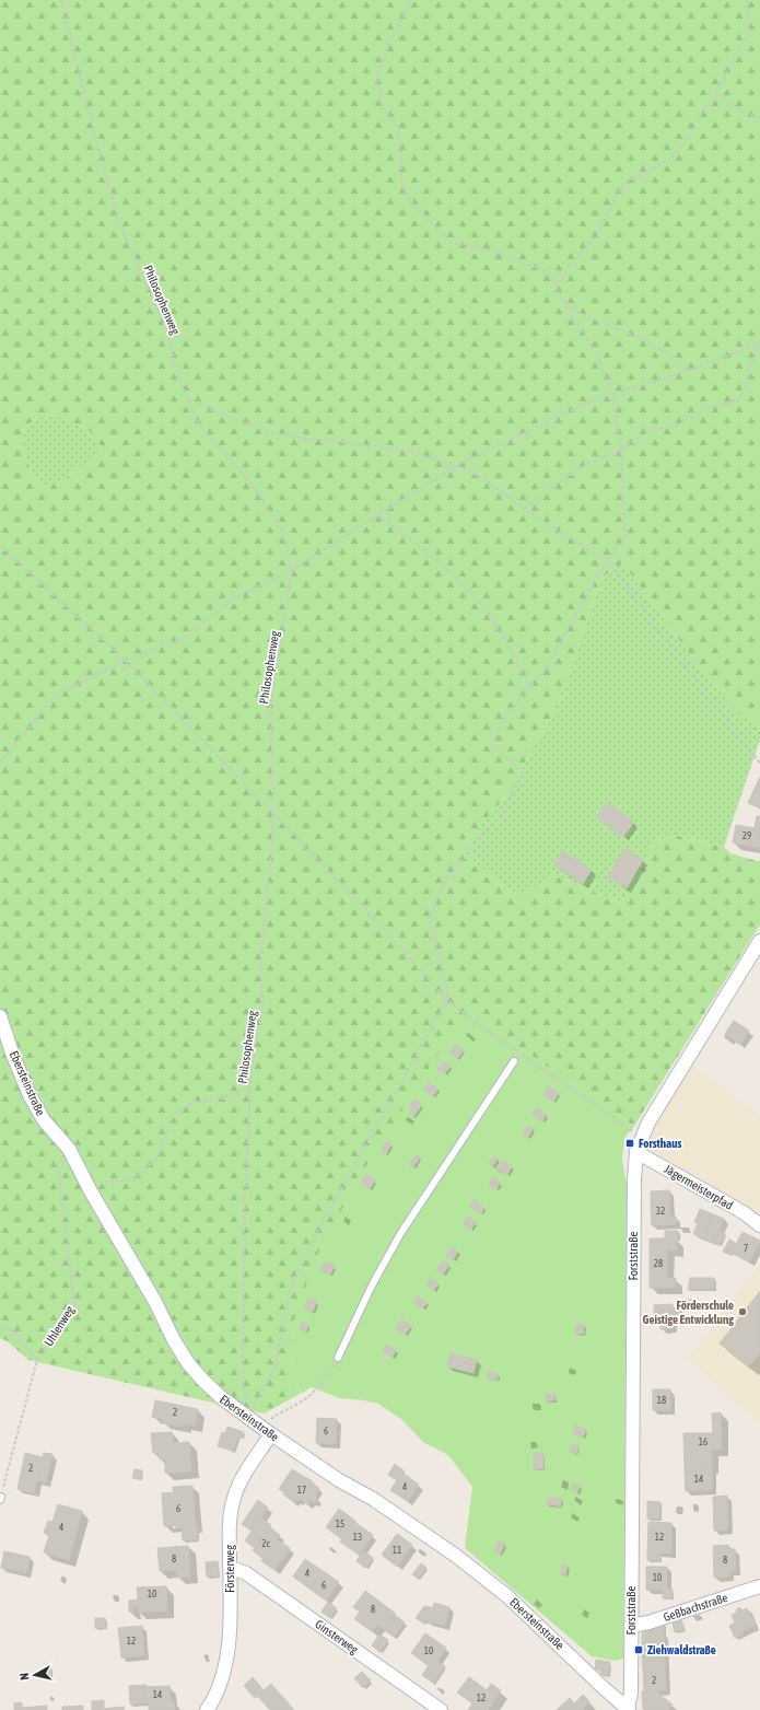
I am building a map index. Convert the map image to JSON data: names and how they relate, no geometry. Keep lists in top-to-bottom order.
{
  "streets": {
    "street": [
      "Ebersteinstraße",
      "Jägermeisterpfad",
      "Forststraße",
      "Försterweg",
      "Geßbachstraße",
      "Ginsterweg"
    ],
    "path": ["Philosophenweg", "Uhlenweg"]
  },
  "crossings": [
    ["Philosophenweg", "Ebersteinstraße"],
    ["Ebersteinstraße", "Forststraße"],
    ["Ebersteinstraße", "Uhlenweg"],
    ["Ebersteinstraße", "Försterweg"],
    ["Jägermeisterpfad", "Forststraße"],
    ["Forststraße", "Geßbachstraße"],
    ["Försterweg", "Ginsterweg"]
  ],
  "places": {
    "transit": ["Forsthaus", "Ziehwaldstraße"],
    "other": ["Förderschule Geistige Entwicklung"]
  },
  "house_numbers": [
    "29",
    "32",
    "7",
    "28",
    "18",
    "2",
    "6",
    "16",
    "2",
    "14",
    "4",
    "17",
    "6",
    "15",
    "4",
    "13",
    "12",
    "2c",
    "11",
    "8",
    "8",
    "4",
    "10",
    "6",
    "10",
    "8",
    "12",
    "10",
    "2",
    "14",
    "12"
  ],
  "north": "left"
}
